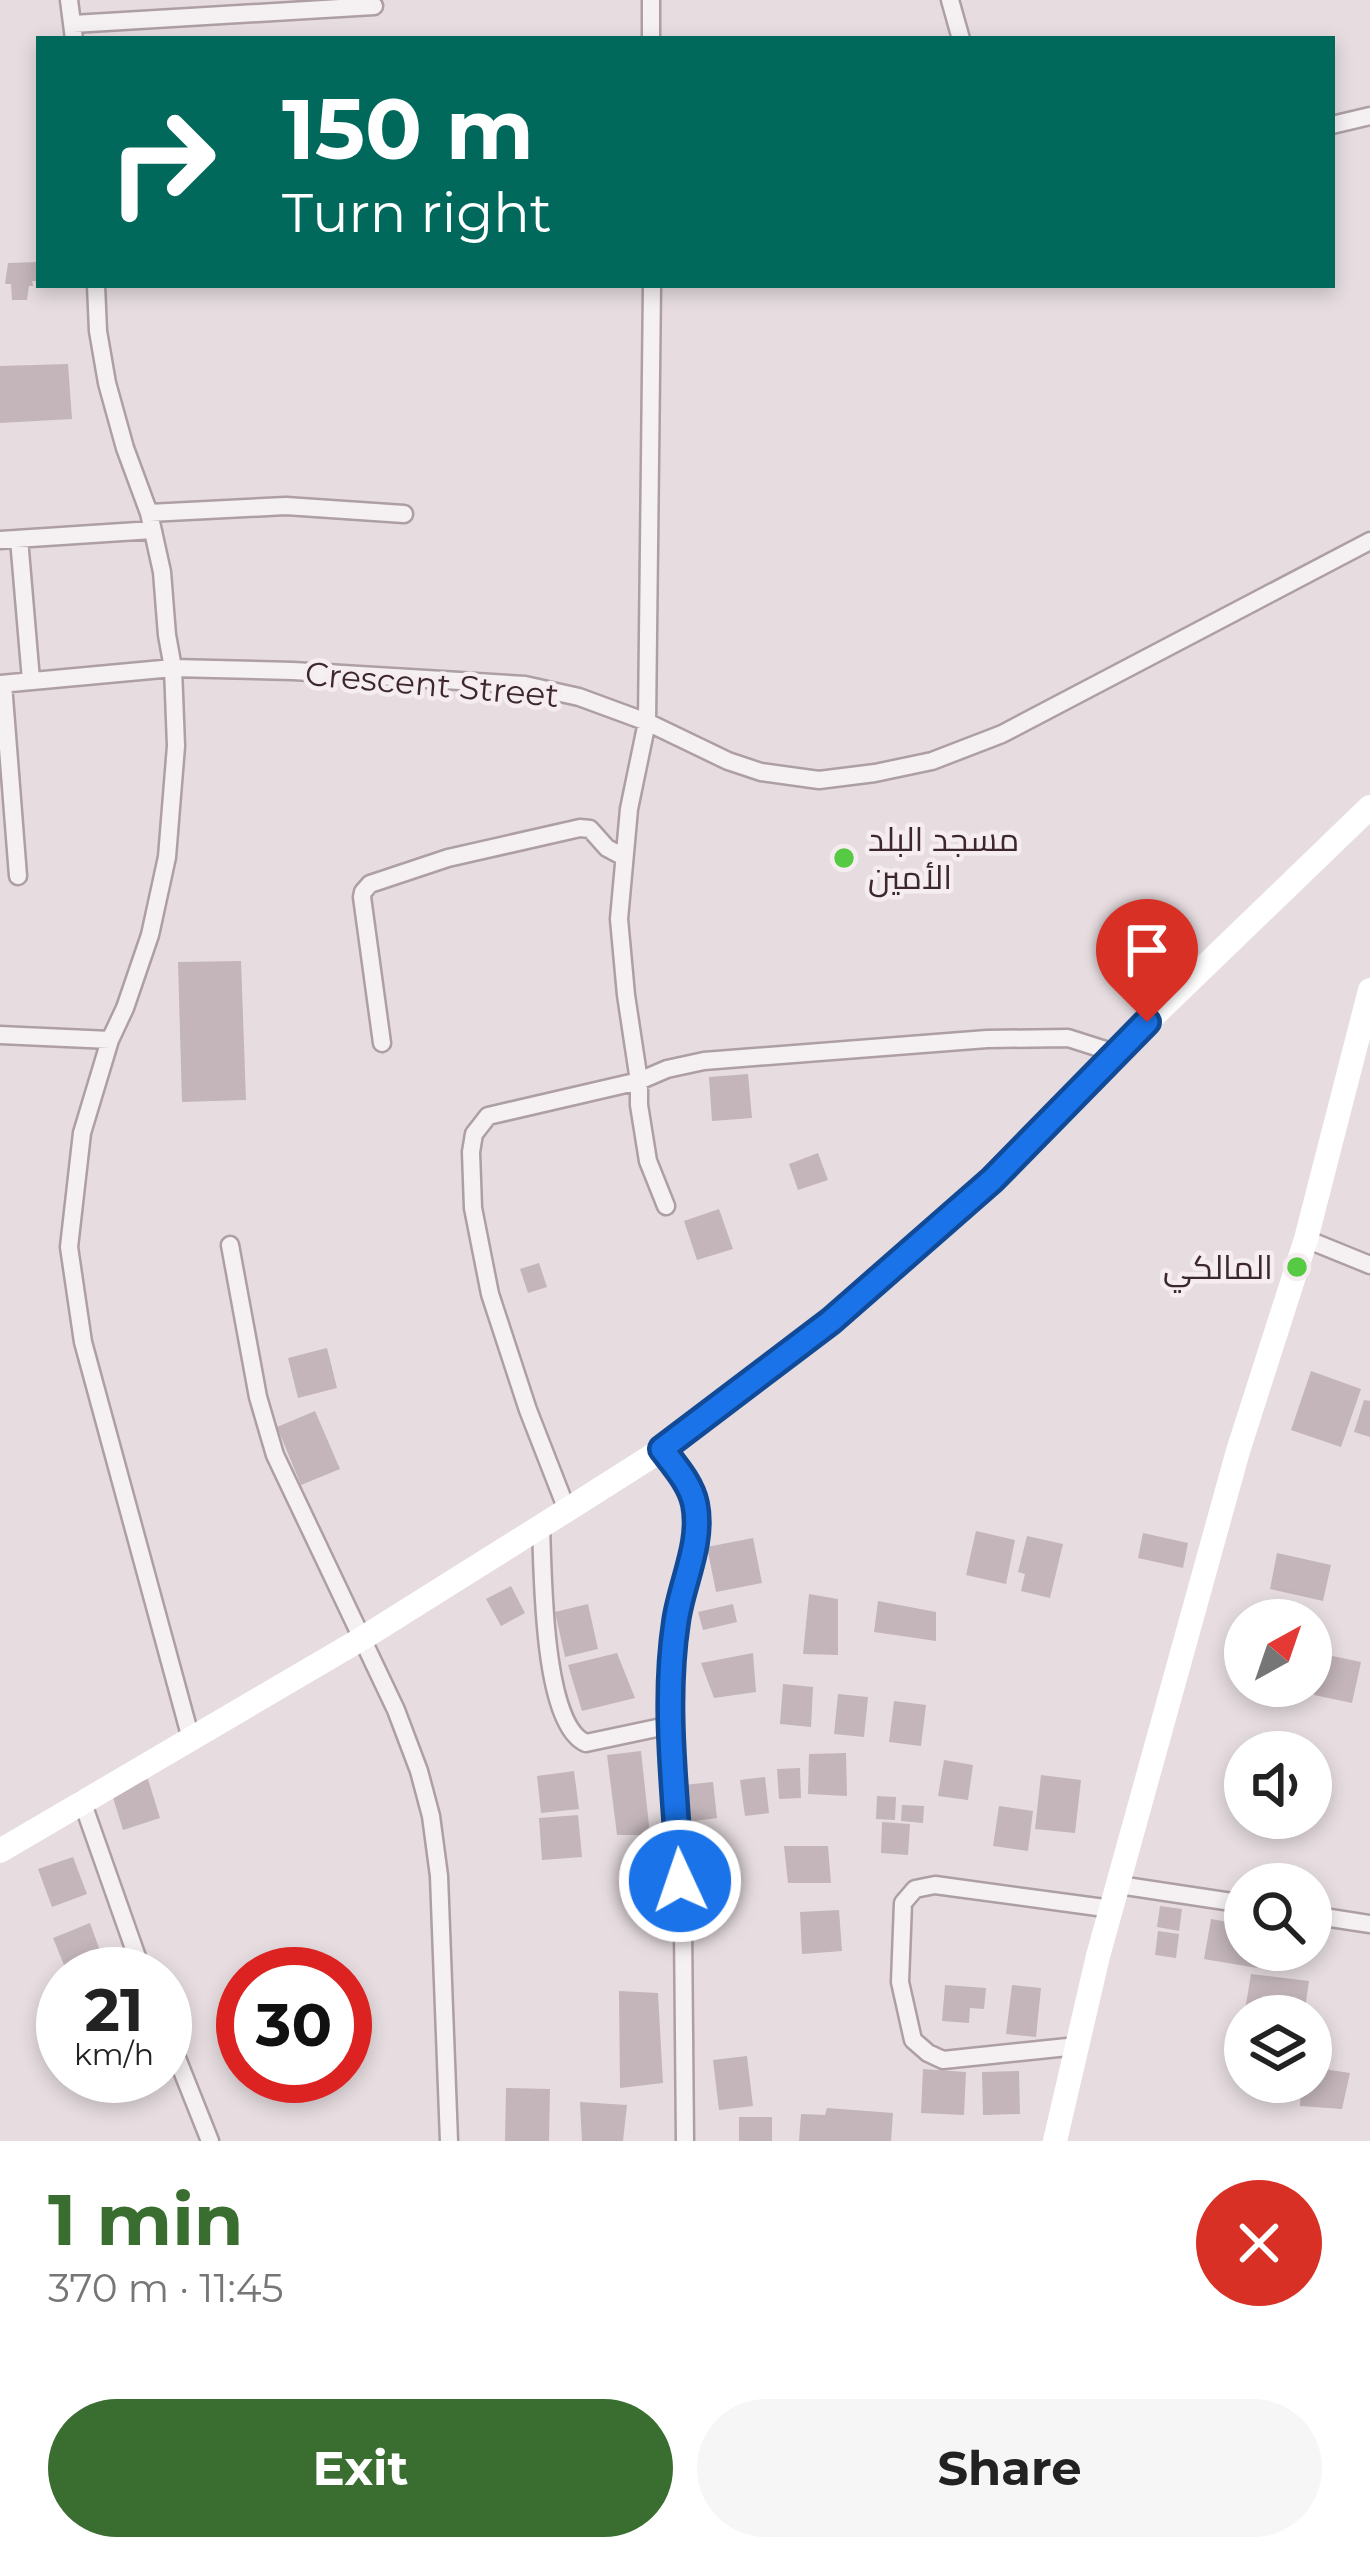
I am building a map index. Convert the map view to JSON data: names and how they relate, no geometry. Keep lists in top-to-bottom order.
{
  "streets": {
    "street": ["Crescent Street"]
  },
  "places": ["مسجد البلد الأمين", "المالكي"],
  "north": "top right",
  "page": {
    "turn": ["150 m", "Turn right"],
    "speed": "21 km/h",
    "limit": "30",
    "heading": ["1 min", "370 m · 11:45"],
    "buttons": ["Exit", "Share"]
  }
}
